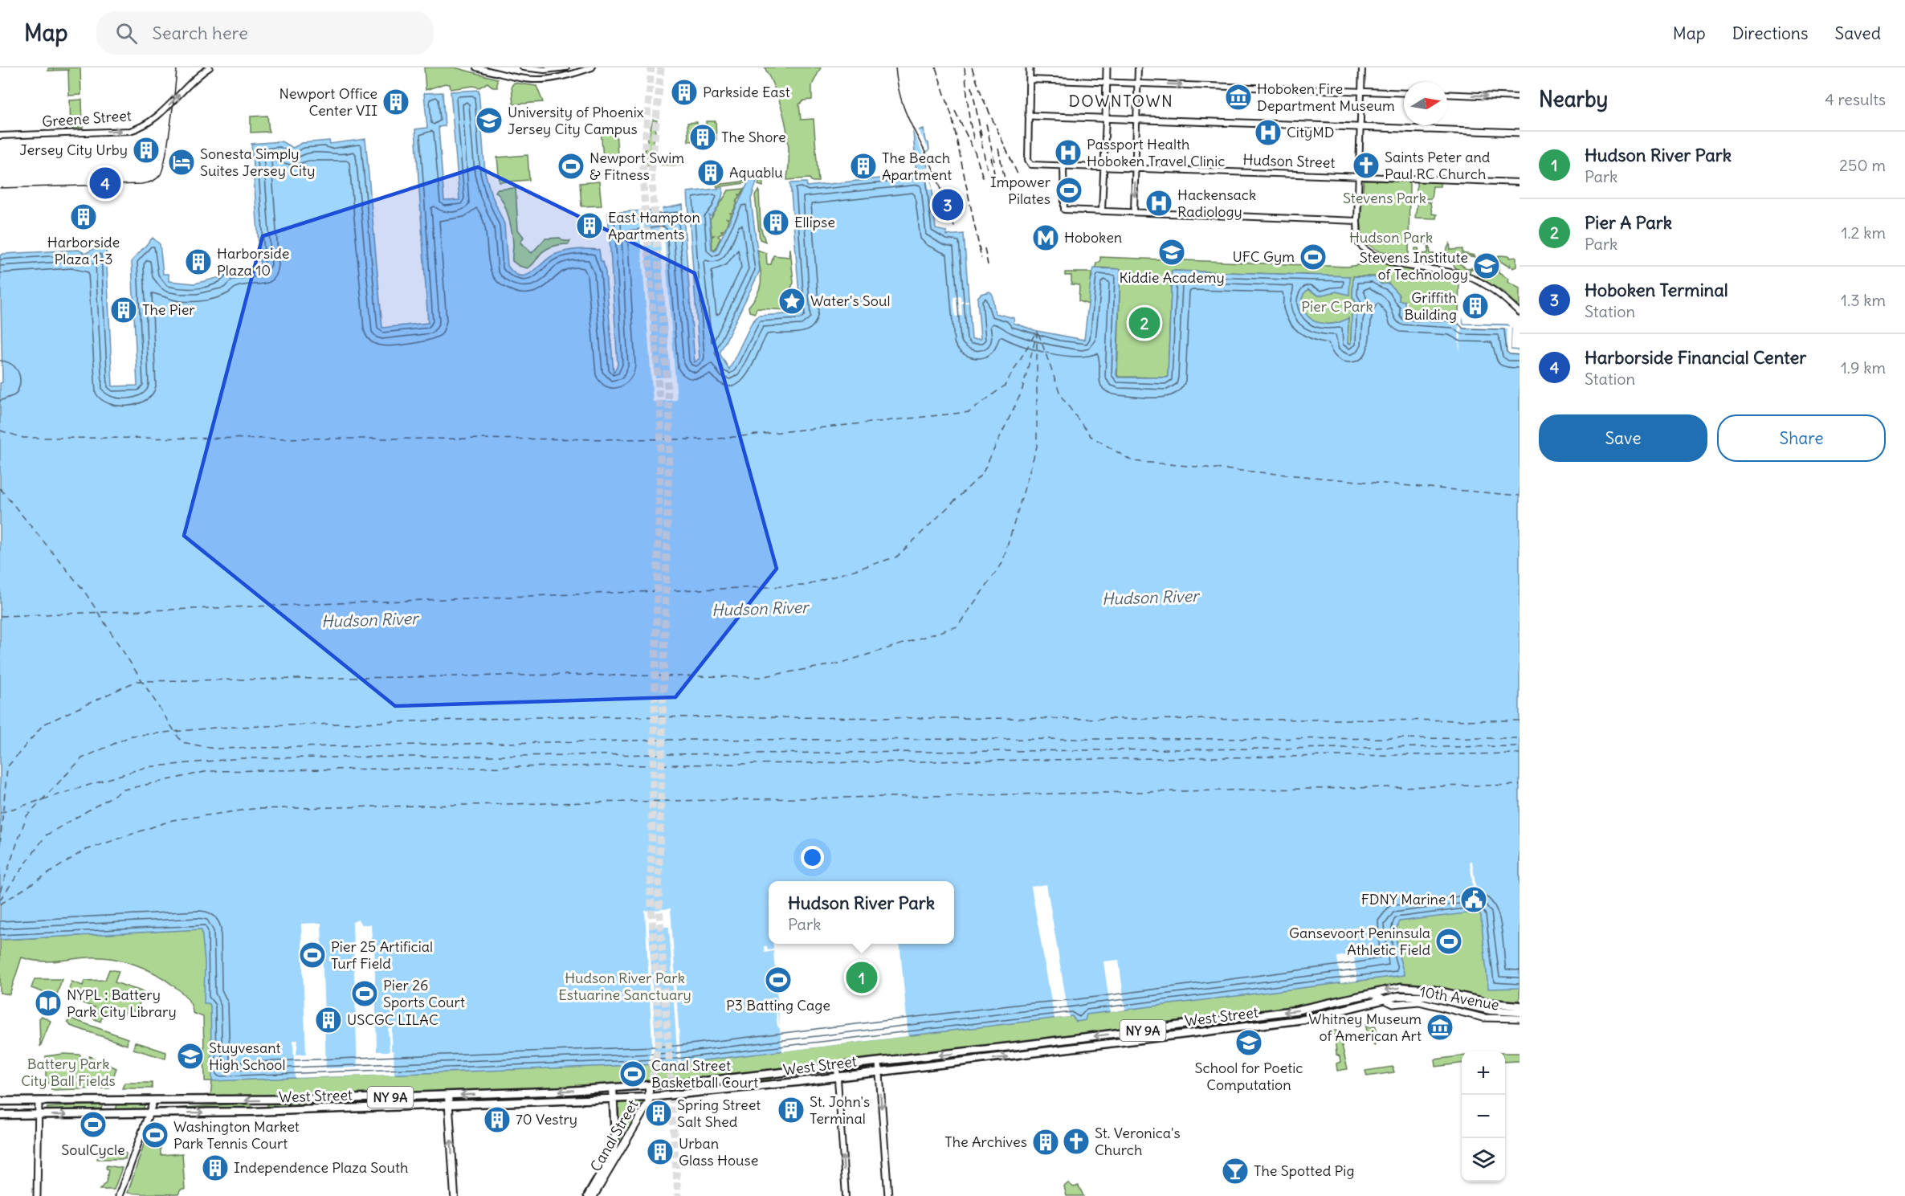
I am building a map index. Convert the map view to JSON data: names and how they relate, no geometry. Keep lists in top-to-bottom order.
{
  "streets": {
    "highway": ["West Street", "NY 9A", "Canal Street"],
    "main road": ["10th Avenue"],
    "street": ["Greene Street", "Hudson Street"]
  },
  "crossings": [
    ["10th Avenue", "West Street"],
    ["West Street", "Canal Street"]
  ],
  "one_way": ["Greene Street"],
  "districts": ["DOWNTOWN"],
  "water": ["Hudson River"],
  "parks": [
    "Stevens Park",
    "Hudson Park",
    "Pier C Park",
    "Hudson River Park Estuarine Sanctuary",
    "Battery Park City Ball Fields"
  ],
  "places": {
    "building": [
      "Parkside East",
      "Newport Office Center VII",
      "The Shore",
      "Jersey City Urby",
      "The Beach Apartment",
      "Aquablu",
      "Harborside Plaza 1-3",
      "Ellipse",
      "East Hampton Apartments",
      "Harborside Plaza 10",
      "Griffith Building",
      "The Pier",
      "USCGC LILAC",
      "St. John's Terminal",
      "Spring Street Salt Shed",
      "70 Vestry",
      "The Archives",
      "Urban Glass House",
      "Independence Plaza South"
    ],
    "museum": ["Hoboken Fire Department Museum", "Whitney Museum of American Art"],
    "school or university": [
      "University of Phoenix Jersey City Campus",
      "Kiddie Academy",
      "Stevens Institute of Technology",
      "School for Poetic Computation",
      "Stuyvesant High School"
    ],
    "hospital": ["CityMD", "Passport Health Hoboken Travel Clinic", "Hackensack Radiology"],
    "hotel": ["Sonesta Simply Suites Jersey City"],
    "church": ["Saints Peter and Paul RC Church", "St. Veronica's Church"],
    "sports": [
      "Newport Swim & Fitness",
      "Impower Pilates",
      "UFC Gym",
      "Gansevoort Peninsula Athletic Field",
      "Pier 25 Artificial Turf Field",
      "P3 Batting Cage",
      "Pier 26 Sports Court",
      "Canal Street Basketball Court",
      "SoulCycle",
      "Washington Market Park Tennis Court"
    ],
    "metro station": ["Hoboken"],
    "place": ["Water's Soul"],
    "public building": ["FDNY Marine 1"],
    "library": ["NYPL : Battery Park City Library"],
    "bar": ["The Spotted Pig"]
  },
  "north": "right",
  "page": {
    "header": "Map",
    "search": "Search here",
    "nav": ["Map", "Directions", "Saved"],
    "heading": ["Nearby", "4 results"],
    "list": [
      {
        "mark": "1",
        "name": "Hudson River Park",
        "note": "Park",
        "value": "250 m"
      },
      {
        "mark": "2",
        "name": "Pier A Park",
        "note": "Park",
        "value": "1.2 km"
      },
      {
        "mark": "3",
        "name": "Hoboken Terminal",
        "note": "Station",
        "value": "1.3 km"
      },
      {
        "mark": "4",
        "name": "Harborside Financial Center",
        "note": "Station",
        "value": "1.9 km"
      }
    ],
    "pins": [
      "4",
      "3",
      "2",
      "1"
    ],
    "buttons": ["Save", "Share"],
    "popup": ["Hudson River Park", "Park"],
    "map_buttons": ["+", "−"]
  }
}
